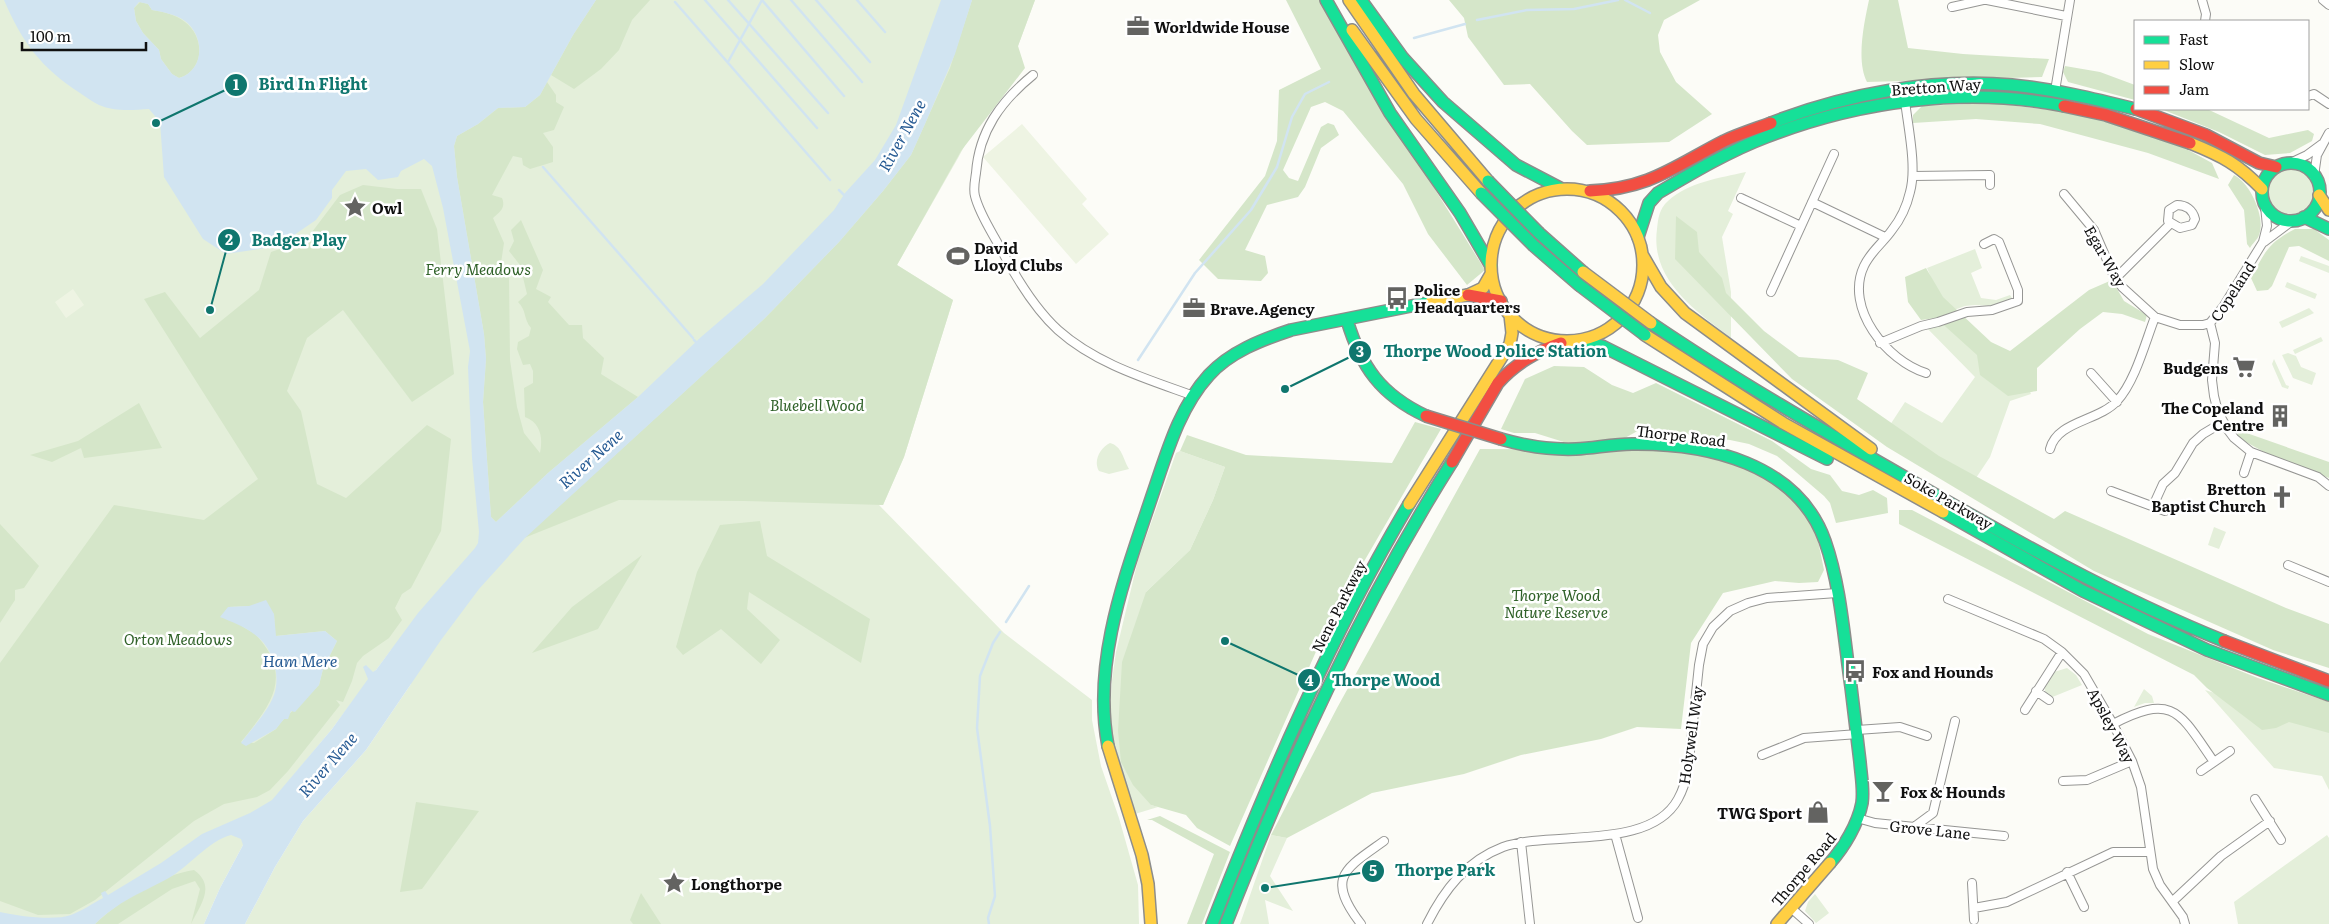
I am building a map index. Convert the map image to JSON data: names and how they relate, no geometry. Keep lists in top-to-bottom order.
{
  "streets": {
    "main road": [
      "Bretton Way",
      "Thorpe Road",
      "Soke Parkway",
      "Nene Parkway"
    ],
    "street": [
      "Egar Way",
      "Copeland",
      "Apsley Way",
      "Holywell Way",
      "Grove Lane"
    ]
  },
  "crossings": [
    ["Bretton Way", "Copeland"],
    ["Bretton Way", "Nene Parkway"],
    ["Egar Way", "Copeland"],
    ["Thorpe Road", "Holywell Way"],
    ["Thorpe Road", "Grove Lane"]
  ],
  "water": ["River Nene", "Ham Mere"],
  "parks": [
    "Ferry Meadows",
    "Bluebell Wood",
    "Thorpe Wood Nature Reserve",
    "Orton Meadows"
  ],
  "places": {
    "office": ["Worldwide House", "Brave.Agency"],
    "other": [
      "Bird In Flight",
      "Badger Play",
      "Thorpe Wood Police Station",
      "Thorpe Wood",
      "Thorpe Park"
    ],
    "place": ["Owl", "Longthorpe"],
    "sports": ["David Lloyd Clubs"],
    "bus stop": ["Police Headquarters", "Fox and Hounds"],
    "supermarket": ["Budgens"],
    "building": ["The Copeland Centre"],
    "church": ["Bretton Baptist Church"],
    "bar": ["Fox & Hounds"],
    "shop": ["TWG Sport"]
  },
  "legend": ["Fast", "Slow", "Jam"],
  "scale_bar": "100 m"
}
